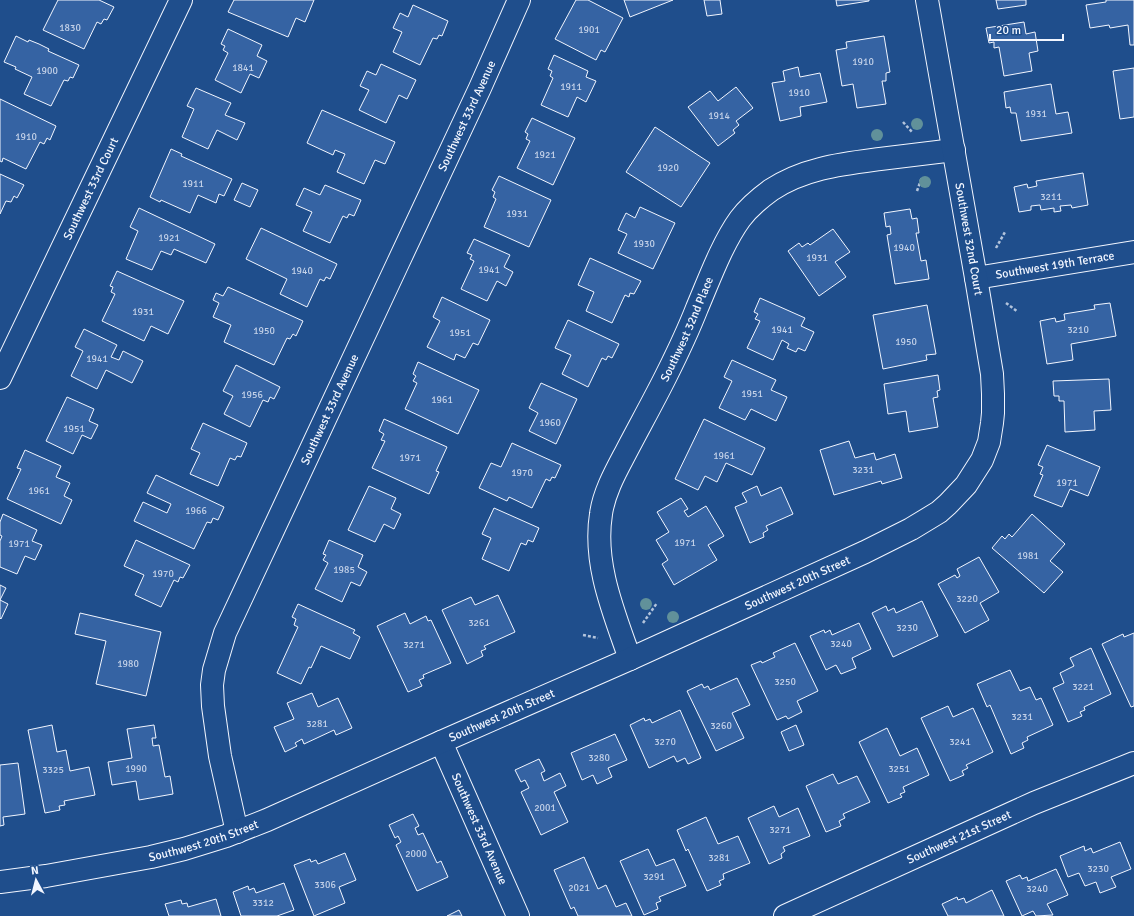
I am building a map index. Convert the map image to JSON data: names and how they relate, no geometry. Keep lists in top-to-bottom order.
{
  "streets": {
    "street": [
      "Southwest 33rd Avenue",
      "Southwest 33rd Court",
      "Southwest 32nd Court",
      "Southwest 19th Terrace",
      "Southwest 32nd Place",
      "Southwest 20th Street",
      "Southwest 21st Street"
    ]
  },
  "crossings": [
    ["Southwest 33rd Avenue", "Southwest 20th Street"],
    ["Southwest 32nd Court", "Southwest 19th Terrace"],
    ["Southwest 32nd Court", "Southwest 32nd Place"],
    ["Southwest 32nd Court", "Southwest 20th Street"],
    ["Southwest 32nd Place", "Southwest 20th Street"]
  ],
  "house_numbers": [
    "1830",
    "1901",
    "1910",
    "1841",
    "1900",
    "1911",
    "1910",
    "1931",
    "1914",
    "1910",
    "1921",
    "1920",
    "1911",
    "3211",
    "1931",
    "1921",
    "1930",
    "1940",
    "1931",
    "1941",
    "1940",
    "1931",
    "1941",
    "3210",
    "1950",
    "1951",
    "1950",
    "1941",
    "1951",
    "1956",
    "1961",
    "1960",
    "1951",
    "1961",
    "1971",
    "3231",
    "1970",
    "1971",
    "1961",
    "1966",
    "1971",
    "1971",
    "1981",
    "1985",
    "1970",
    "3220",
    "3261",
    "3230",
    "3240",
    "3271",
    "1980",
    "3250",
    "3221",
    "3231",
    "3281",
    "3260",
    "3270",
    "3241",
    "3280",
    "1990",
    "3251",
    "3325",
    "2001",
    "3271",
    "2000",
    "3281",
    "3230",
    "3291",
    "3306",
    "2021",
    "3240",
    "3312"
  ],
  "scale_bar": "20 m",
  "north": "top"
}
